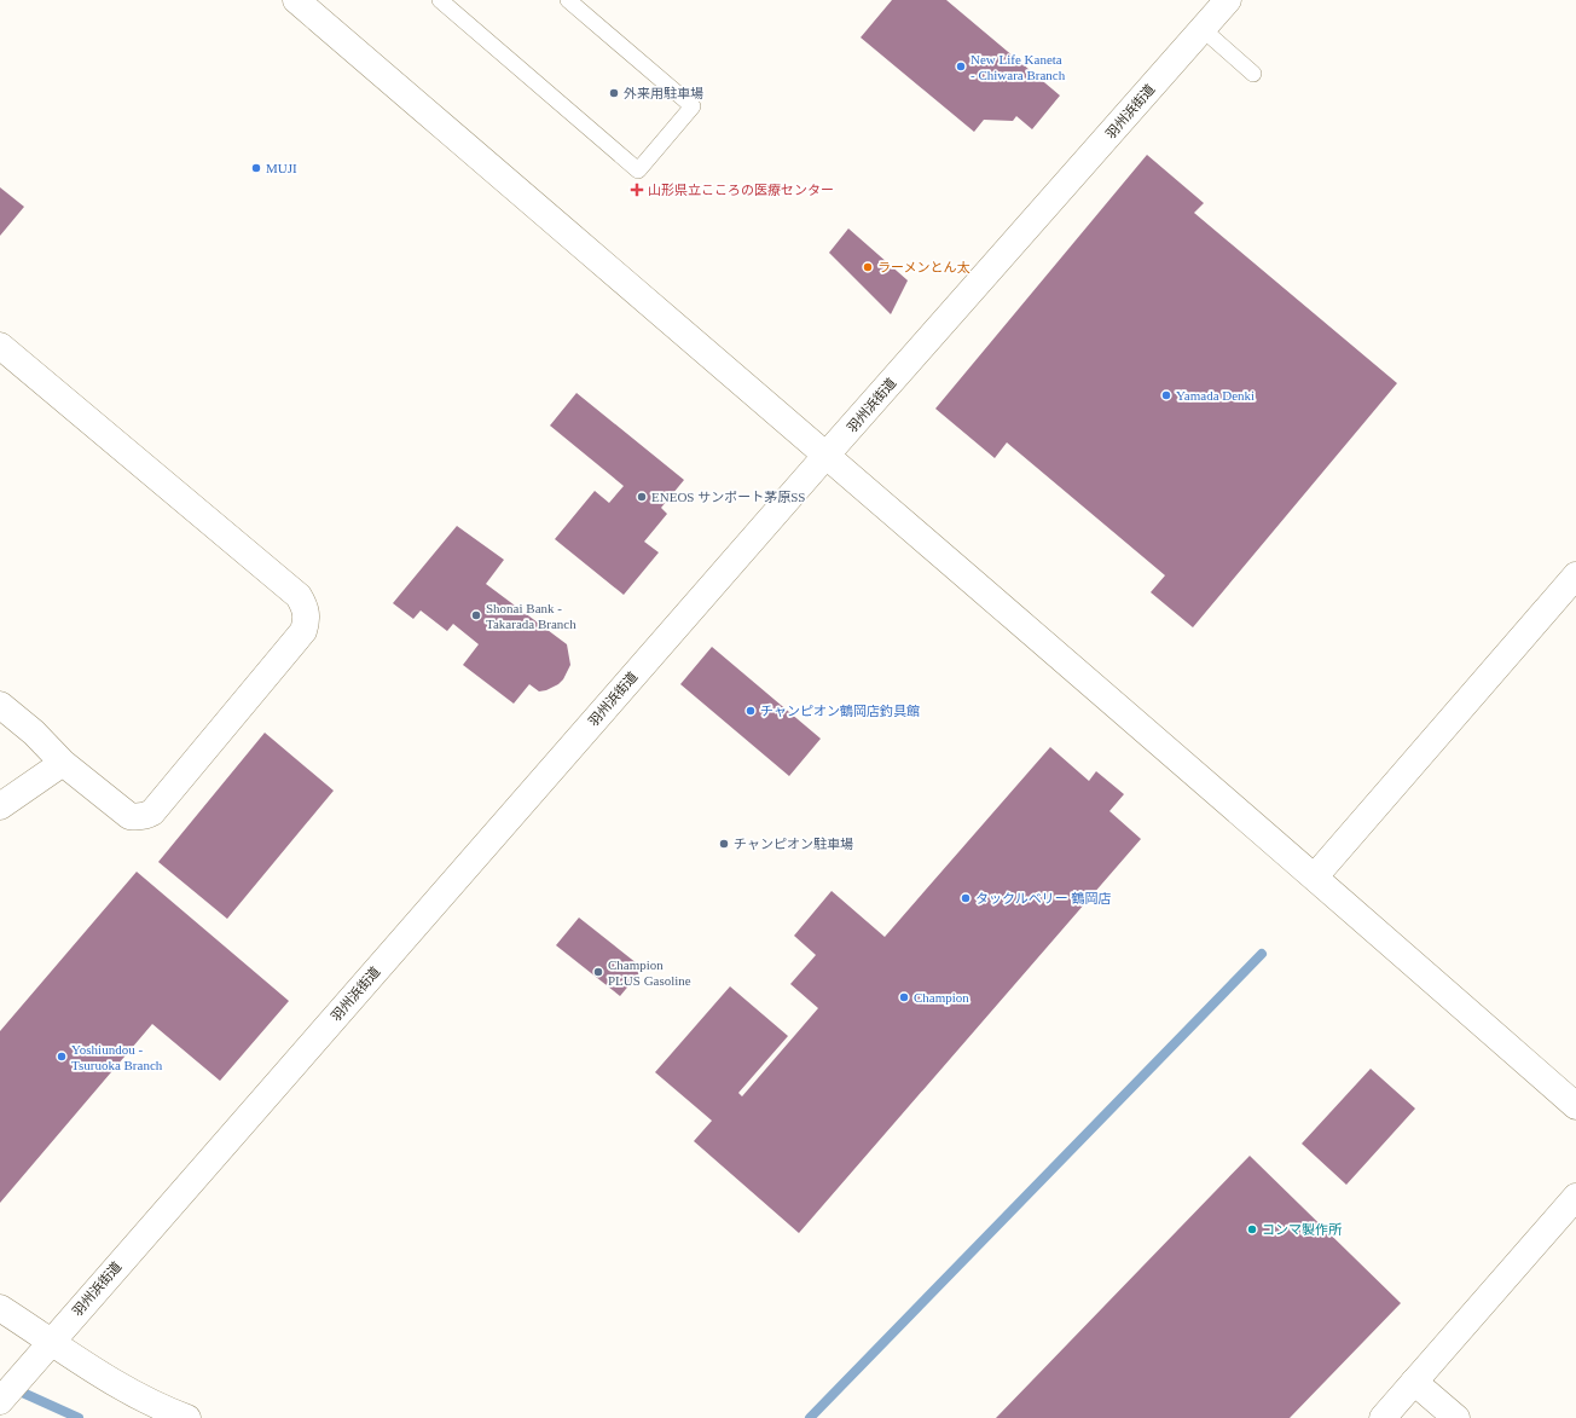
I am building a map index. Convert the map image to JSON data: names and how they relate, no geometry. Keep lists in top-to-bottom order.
{
  "streets": {
    "street": ["羽州浜街道"]
  },
  "places": {
    "other": [
      "New Life Kaneta - Chiwara Branch",
      "外来用駐車場",
      "MUJI",
      "ラーメンとん太",
      "Yamada Denki",
      "ENEOS サンポート茅原SS",
      "Shonai Bank - Takarada Branch",
      "チャンピオン鶴岡店釣具館",
      "チャンピオン駐車場",
      "タックルベリー 鶴岡店",
      "Champion PLUS Gasoline",
      "Champion",
      "Yoshiundou - Tsuruoka Branch",
      "コンマ製作所"
    ],
    "health": ["山形県立こころの医療センター"]
  }
}
